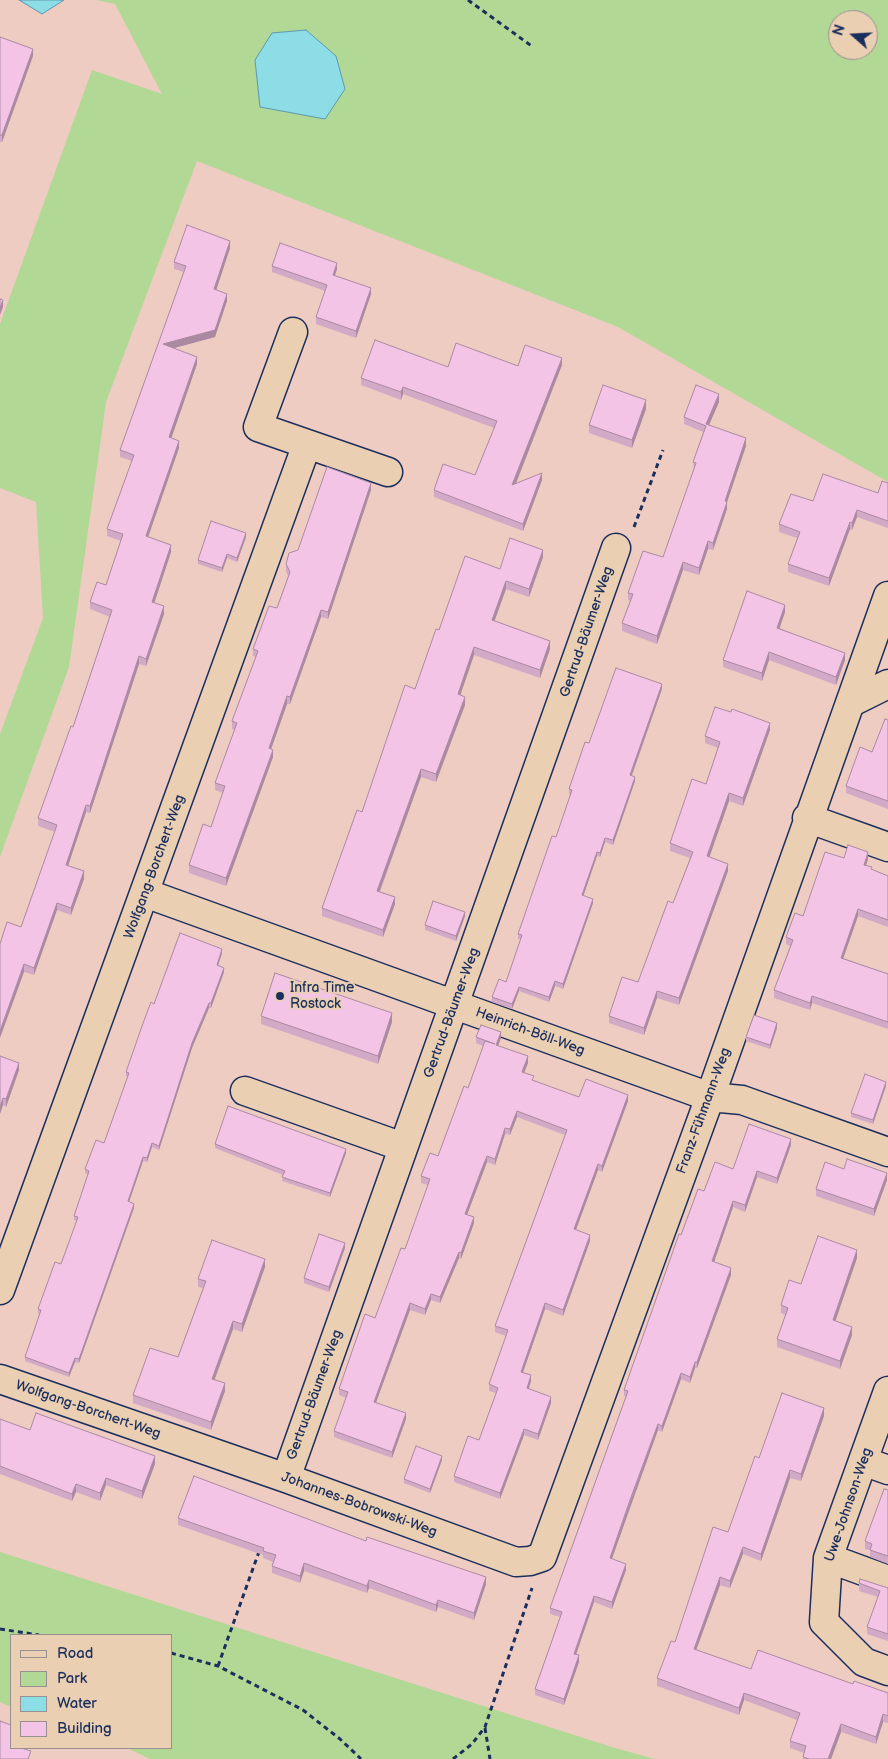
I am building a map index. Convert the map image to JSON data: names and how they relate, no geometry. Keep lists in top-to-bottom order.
{
  "streets": {
    "street": [
      "Gertrud-Bäumer-Weg",
      "Wolfgang-Borchert-Weg",
      "Heinrich-Böll-Weg",
      "Franz-Fühmann-Weg",
      "Johannes-Bobrowski-Weg",
      "Uwe-Johnson-Weg"
    ]
  },
  "crossings": [
    ["Gertrud-Bäumer-Weg", "Heinrich-Böll-Weg"],
    ["Gertrud-Bäumer-Weg", "Johannes-Bobrowski-Weg"],
    ["Wolfgang-Borchert-Weg", "Heinrich-Böll-Weg"],
    ["Wolfgang-Borchert-Weg", "Johannes-Bobrowski-Weg"],
    ["Heinrich-Böll-Weg", "Franz-Fühmann-Weg"],
    ["Franz-Fühmann-Weg", "Johannes-Bobrowski-Weg"]
  ],
  "places": ["Infra Time Rostock"],
  "legend": [
    "Road",
    "Park",
    "Water",
    "Building"
  ],
  "north": "left"
}
